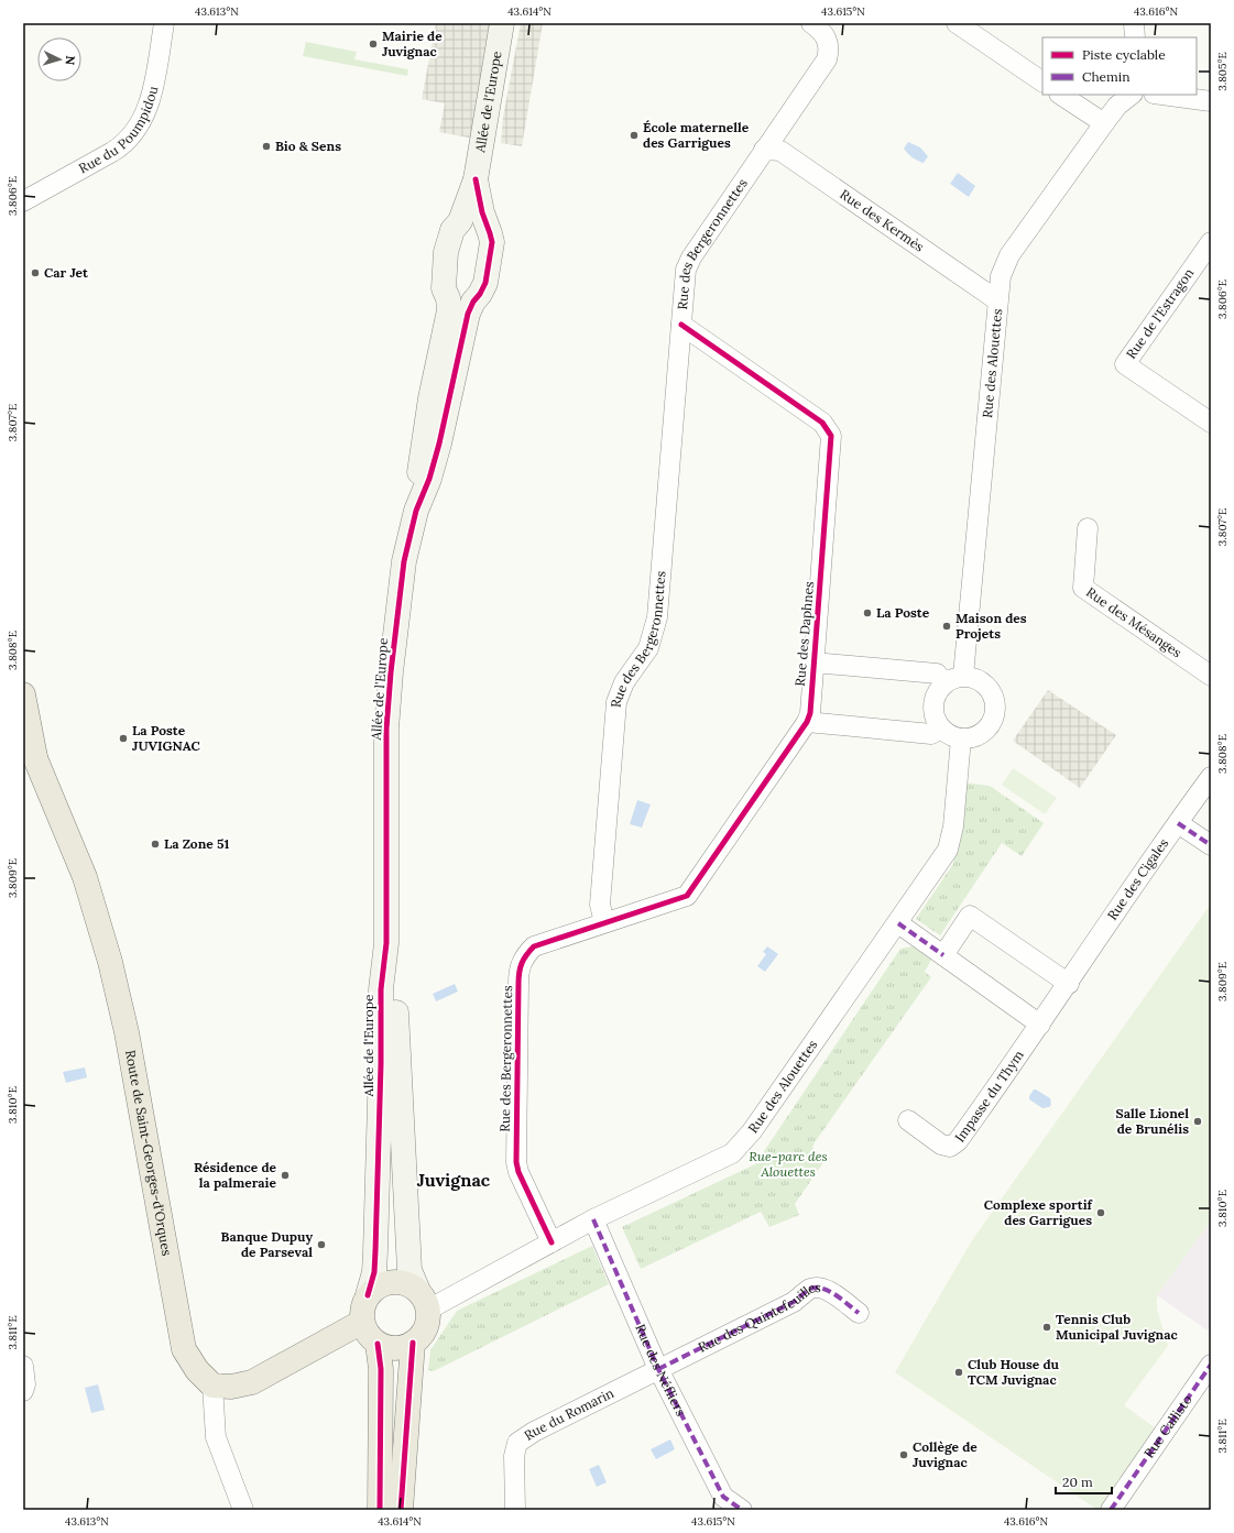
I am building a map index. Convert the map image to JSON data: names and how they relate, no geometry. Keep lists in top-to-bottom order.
{
  "streets": {
    "main road": ["Route de Saint-Georges-d'Orques"],
    "street": [
      "Allée de l'Europe",
      "Rue du Poumpidou",
      "Rue des Kermès",
      "Rue des Bergeronnettes",
      "Rue de l'Estragon",
      "Rue des Alouettes",
      "Rue des Mésanges",
      "Rue des Daphnes",
      "Rue des Cigales",
      "Impasse du Thym",
      "Rue des Quintefeuilles",
      "Rue des Néfliers",
      "Rue du Romarin",
      "Rue Callisto"
    ]
  },
  "crossings": [
    ["Allée de l'Europe", "Rue des Alouettes"],
    ["Rue des Kermès", "Rue des Bergeronnettes"],
    ["Rue des Kermès", "Rue des Alouettes"],
    ["Rue des Bergeronnettes", "Rue des Alouettes"],
    ["Rue des Bergeronnettes", "Rue des Daphnes"],
    ["Rue des Alouettes", "Rue des Néfliers"],
    ["Rue des Cigales", "Impasse du Thym"],
    ["Rue des Quintefeuilles", "Rue des Néfliers"],
    ["Rue des Quintefeuilles", "Rue du Romarin"],
    ["Rue des Néfliers", "Rue du Romarin"]
  ],
  "districts": ["Juvignac"],
  "parks": ["Rue-parc des Alouettes"],
  "places": [
    "Mairie de Juvignac",
    "École maternelle des Garrigues",
    "Bio & Sens",
    "Car Jet",
    "La Poste",
    "Maison des Projets",
    "La Poste JUVIGNAC",
    "La Zone 51",
    "Salle Lionel de Brunélis",
    "Résidence de la palmeraie",
    "Complexe sportif des Garrigues",
    "Banque Dupuy de Parseval",
    "Tennis Club Municipal Juvignac",
    "Club House du TCM Juvignac",
    "Collège de Juvignac"
  ],
  "legend": ["Piste cyclable", "Chemin"],
  "scale_bar": "20 m",
  "north": "right",
  "coordinates": [
    "43.613°N",
    "43.614°N",
    "43.615°N",
    "43.616°N",
    "3.805°E",
    "3.806°E",
    "3.807°E",
    "3.808°E",
    "3.809°E",
    "3.810°E",
    "3.811°E"
  ]
}
